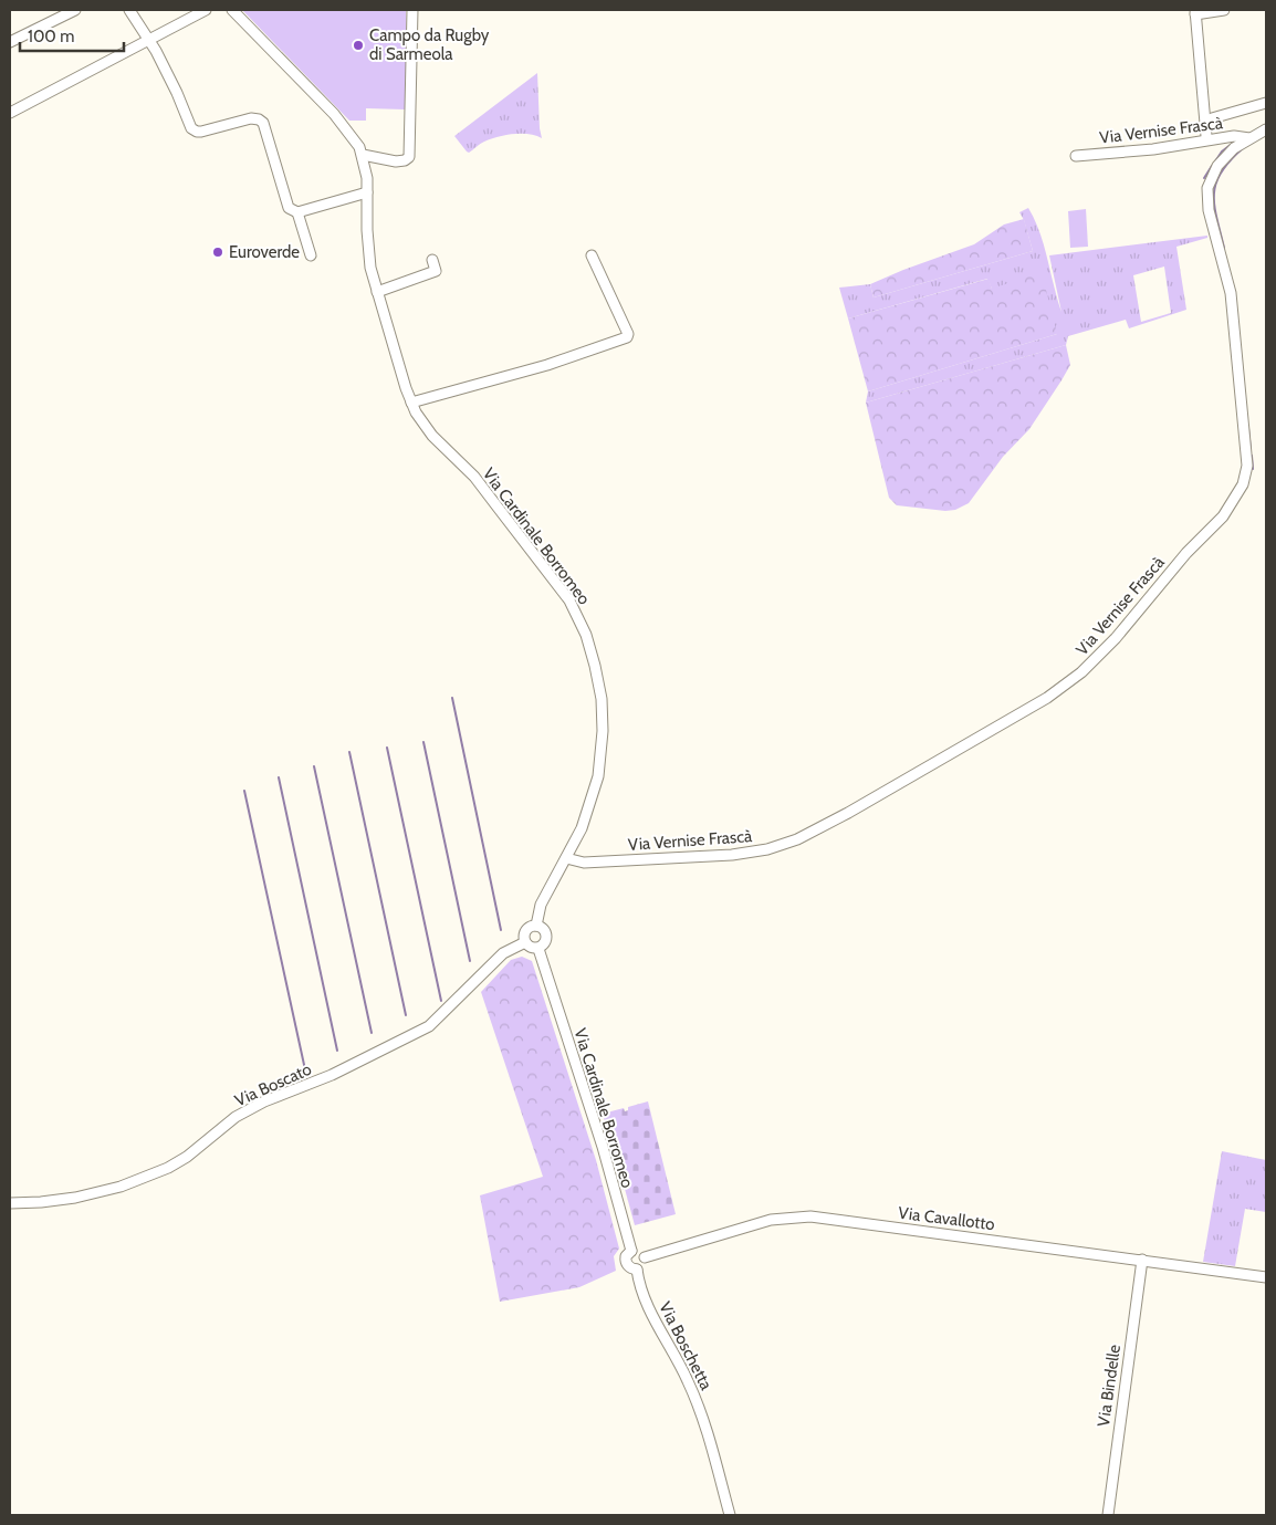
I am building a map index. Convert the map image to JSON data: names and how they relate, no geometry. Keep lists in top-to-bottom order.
{
  "streets": {
    "street": [
      "Via Vernise Frascà",
      "Via Cardinale Borromeo",
      "Via Boscato",
      "Via Cavallotto",
      "Via Boschetta",
      "Via Bindelle"
    ]
  },
  "crossings": [
    ["Via Vernise Frascà", "Via Cardinale Borromeo"],
    ["Via Cardinale Borromeo", "Via Boscato"],
    ["Via Cardinale Borromeo", "Via Cavallotto"],
    ["Via Cardinale Borromeo", "Via Boschetta"],
    ["Via Cavallotto", "Via Boschetta"],
    ["Via Cavallotto", "Via Bindelle"]
  ],
  "places": ["Campo da Rugby di Sarmeola", "Euroverde"],
  "scale_bar": "100 m"
}
